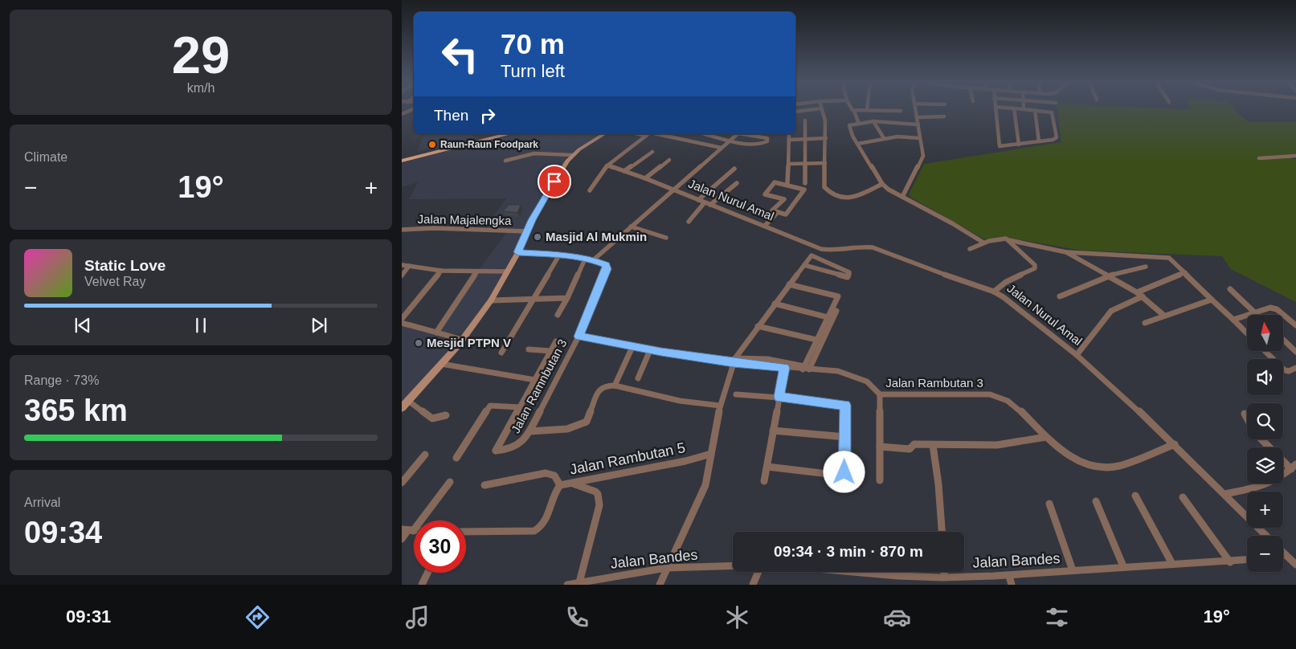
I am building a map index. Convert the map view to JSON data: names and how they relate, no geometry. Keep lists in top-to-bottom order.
{
  "streets": {
    "street": [
      "Jalan Nurul Amal",
      "Jalan Majalengka",
      "Jalan Rambutan 3",
      "Jalan Ramnbutan 3",
      "Jalan Rambutan 5",
      "Jalan Bandes"
    ]
  },
  "crossings": [
    ["Jalan Nurul Amal", "Jalan Rambutan 3"],
    ["Jalan Rambutan 3", "Jalan Ramnbutan 3"]
  ],
  "places": ["Raun-Raun Foodpark", "Masjid Al Mukmin", "Mesjid PTPN V"],
  "north": "top",
  "page": {
    "tile": [
      ["29", "km/h"],
      "Climate",
      ["Range · 73%", "365 km"],
      ["Arrival", "09:34"]
    ],
    "turn": ["70 m", "Turn left"],
    "then": "Then",
    "heat": ["−", "19°", "+"],
    "song": ["Static Love", "Velvet Ray"],
    "map_buttons": ["+", "−"],
    "limit": "30",
    "trip": "09:34 · 3 min · 870 m",
    "tabs": ["09:31", "19°"]
  }
}
